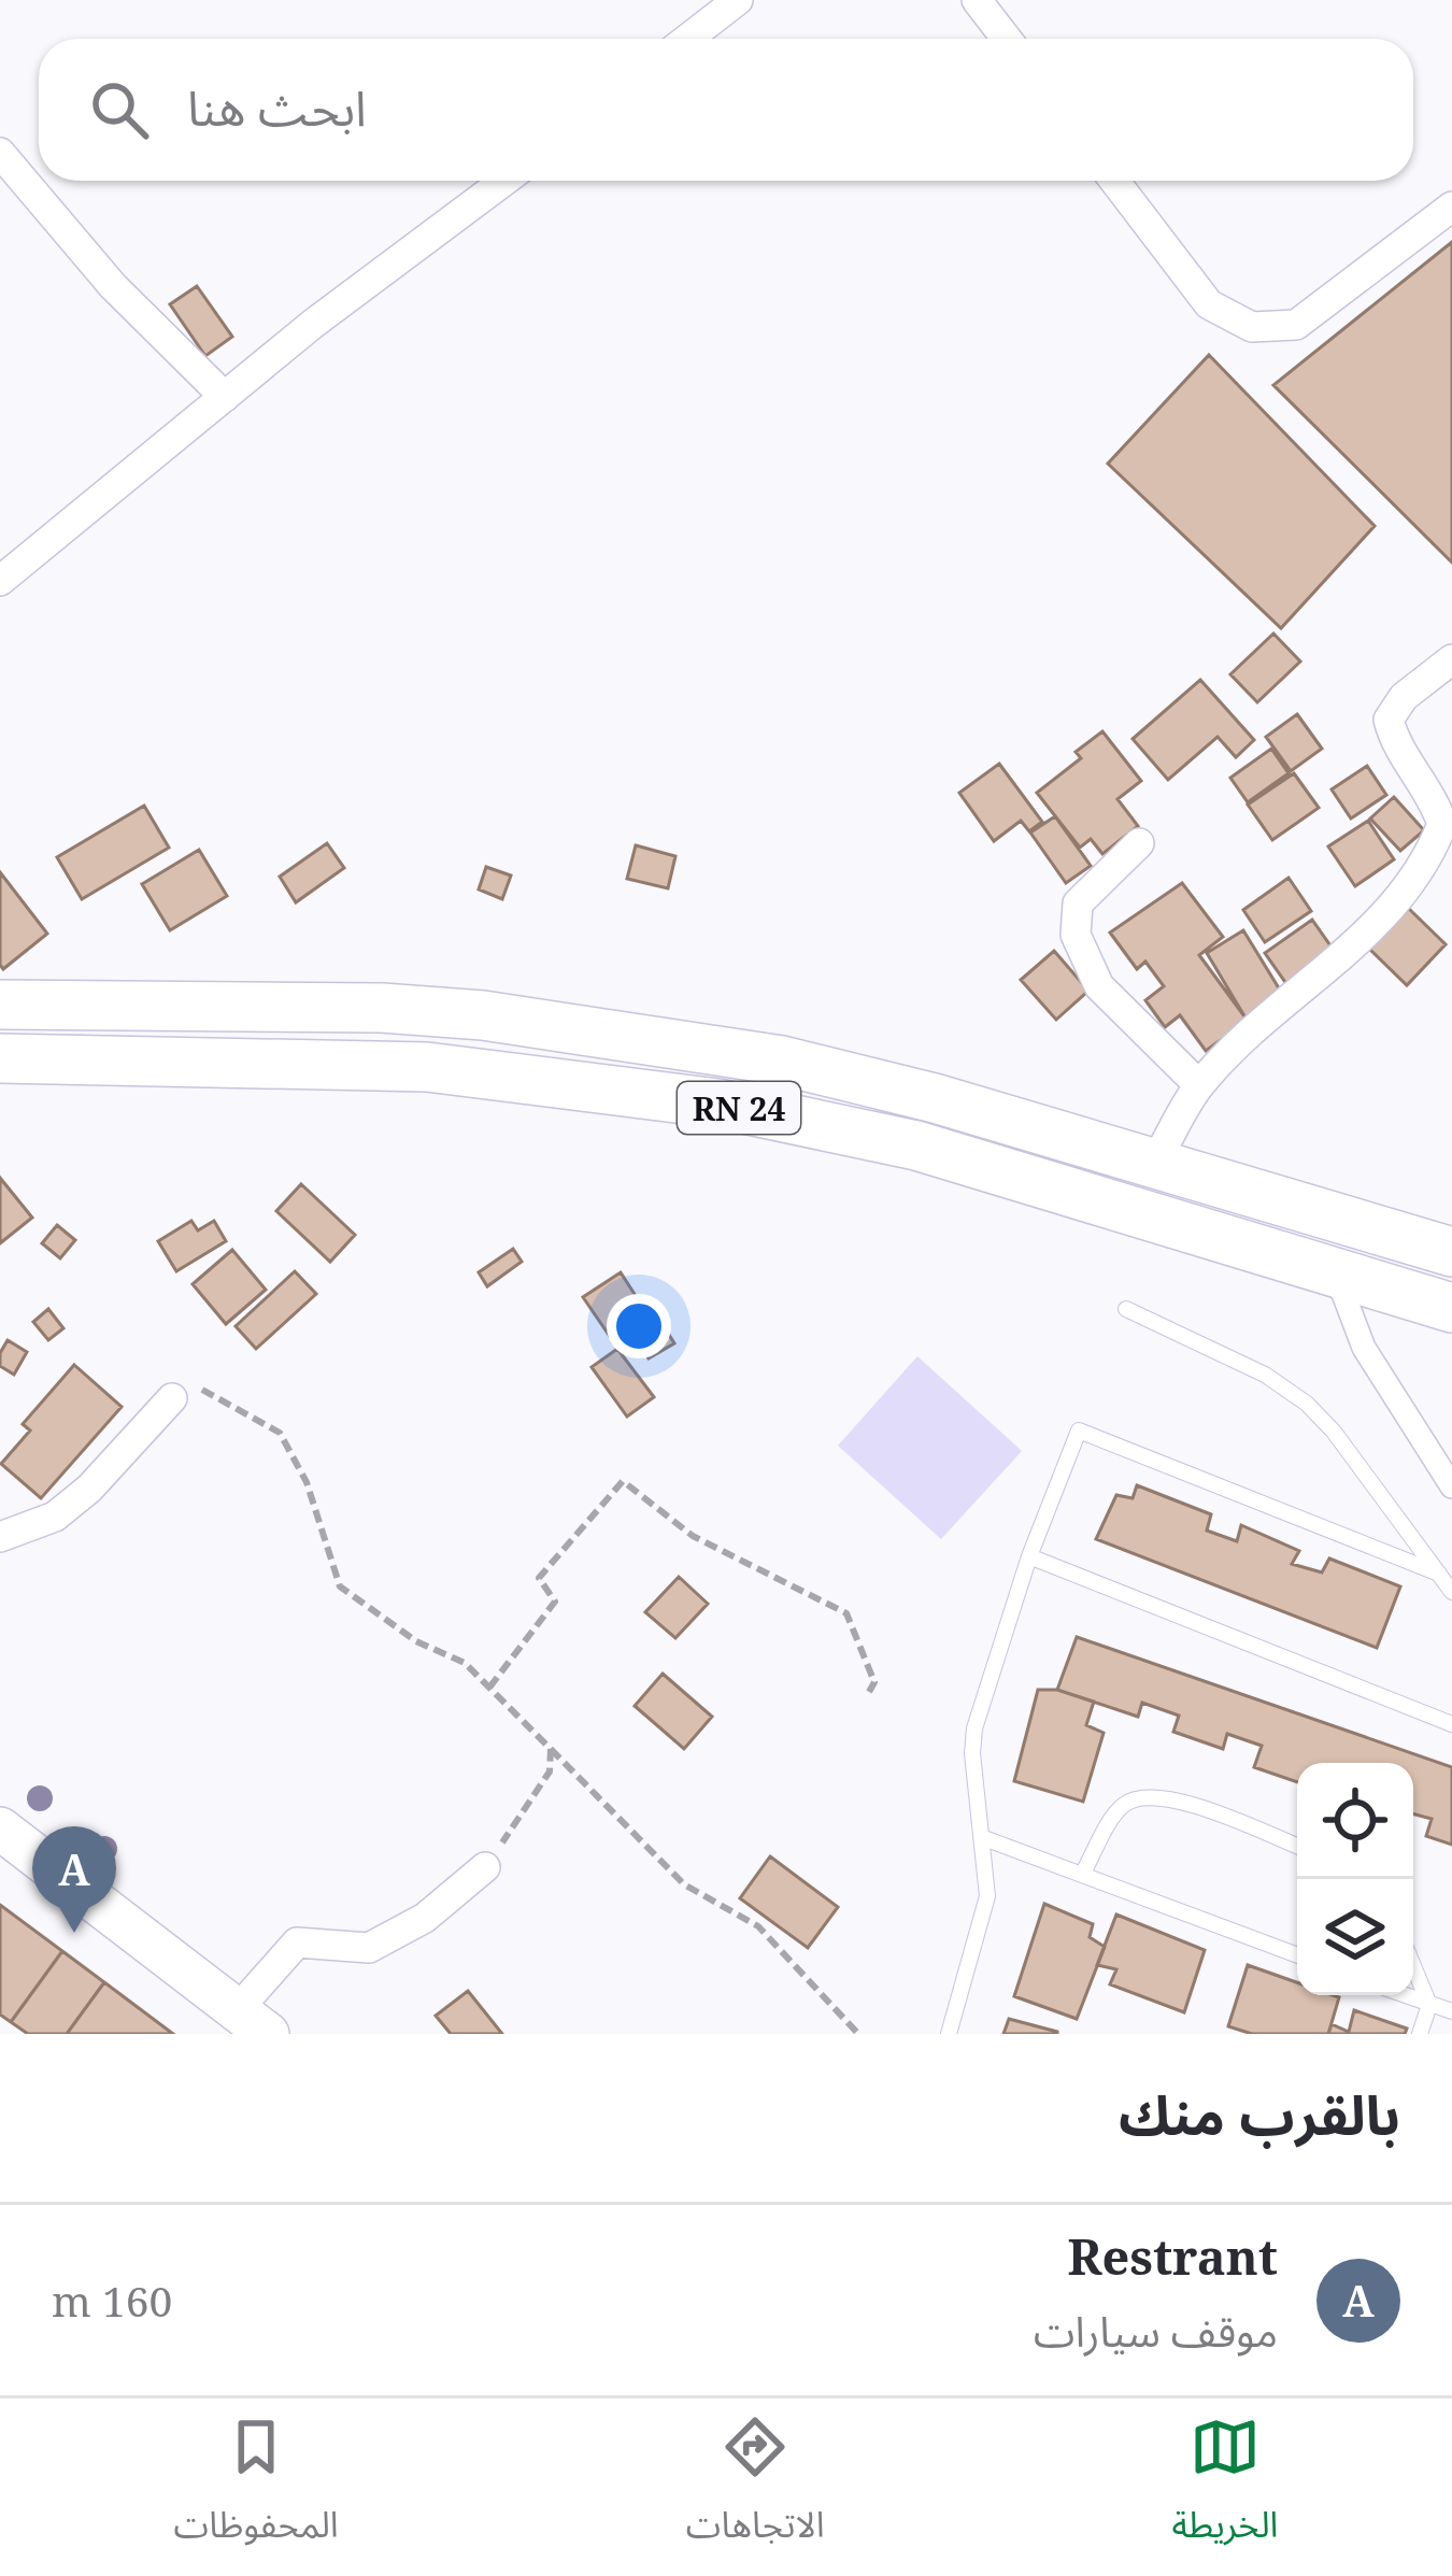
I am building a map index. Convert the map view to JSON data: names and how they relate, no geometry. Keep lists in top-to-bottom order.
{
  "streets": {
    "highway": ["RN 24"]
  },
  "page": {
    "search": "ابحث هنا",
    "pins": "A",
    "heading": "بالقرب منك",
    "list": [
      {
        "mark": "A",
        "name": "Restrant",
        "note": "موقف سيارات",
        "value": "160 m"
      }
    ],
    "nav": ["الخريطة", "الاتجاهات", "المحفوظات"]
  }
}
